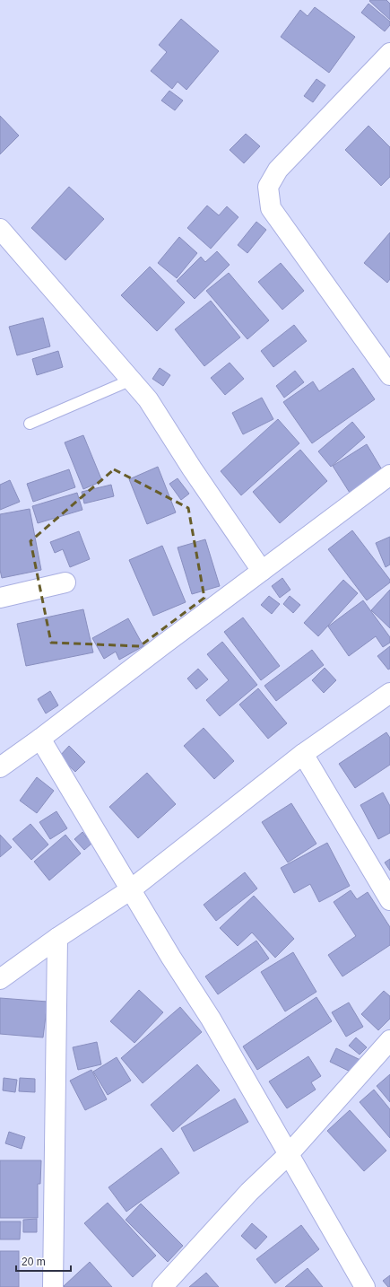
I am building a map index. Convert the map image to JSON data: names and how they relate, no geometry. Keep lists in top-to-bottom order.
{
  "scale_bar": "20 m"
}
